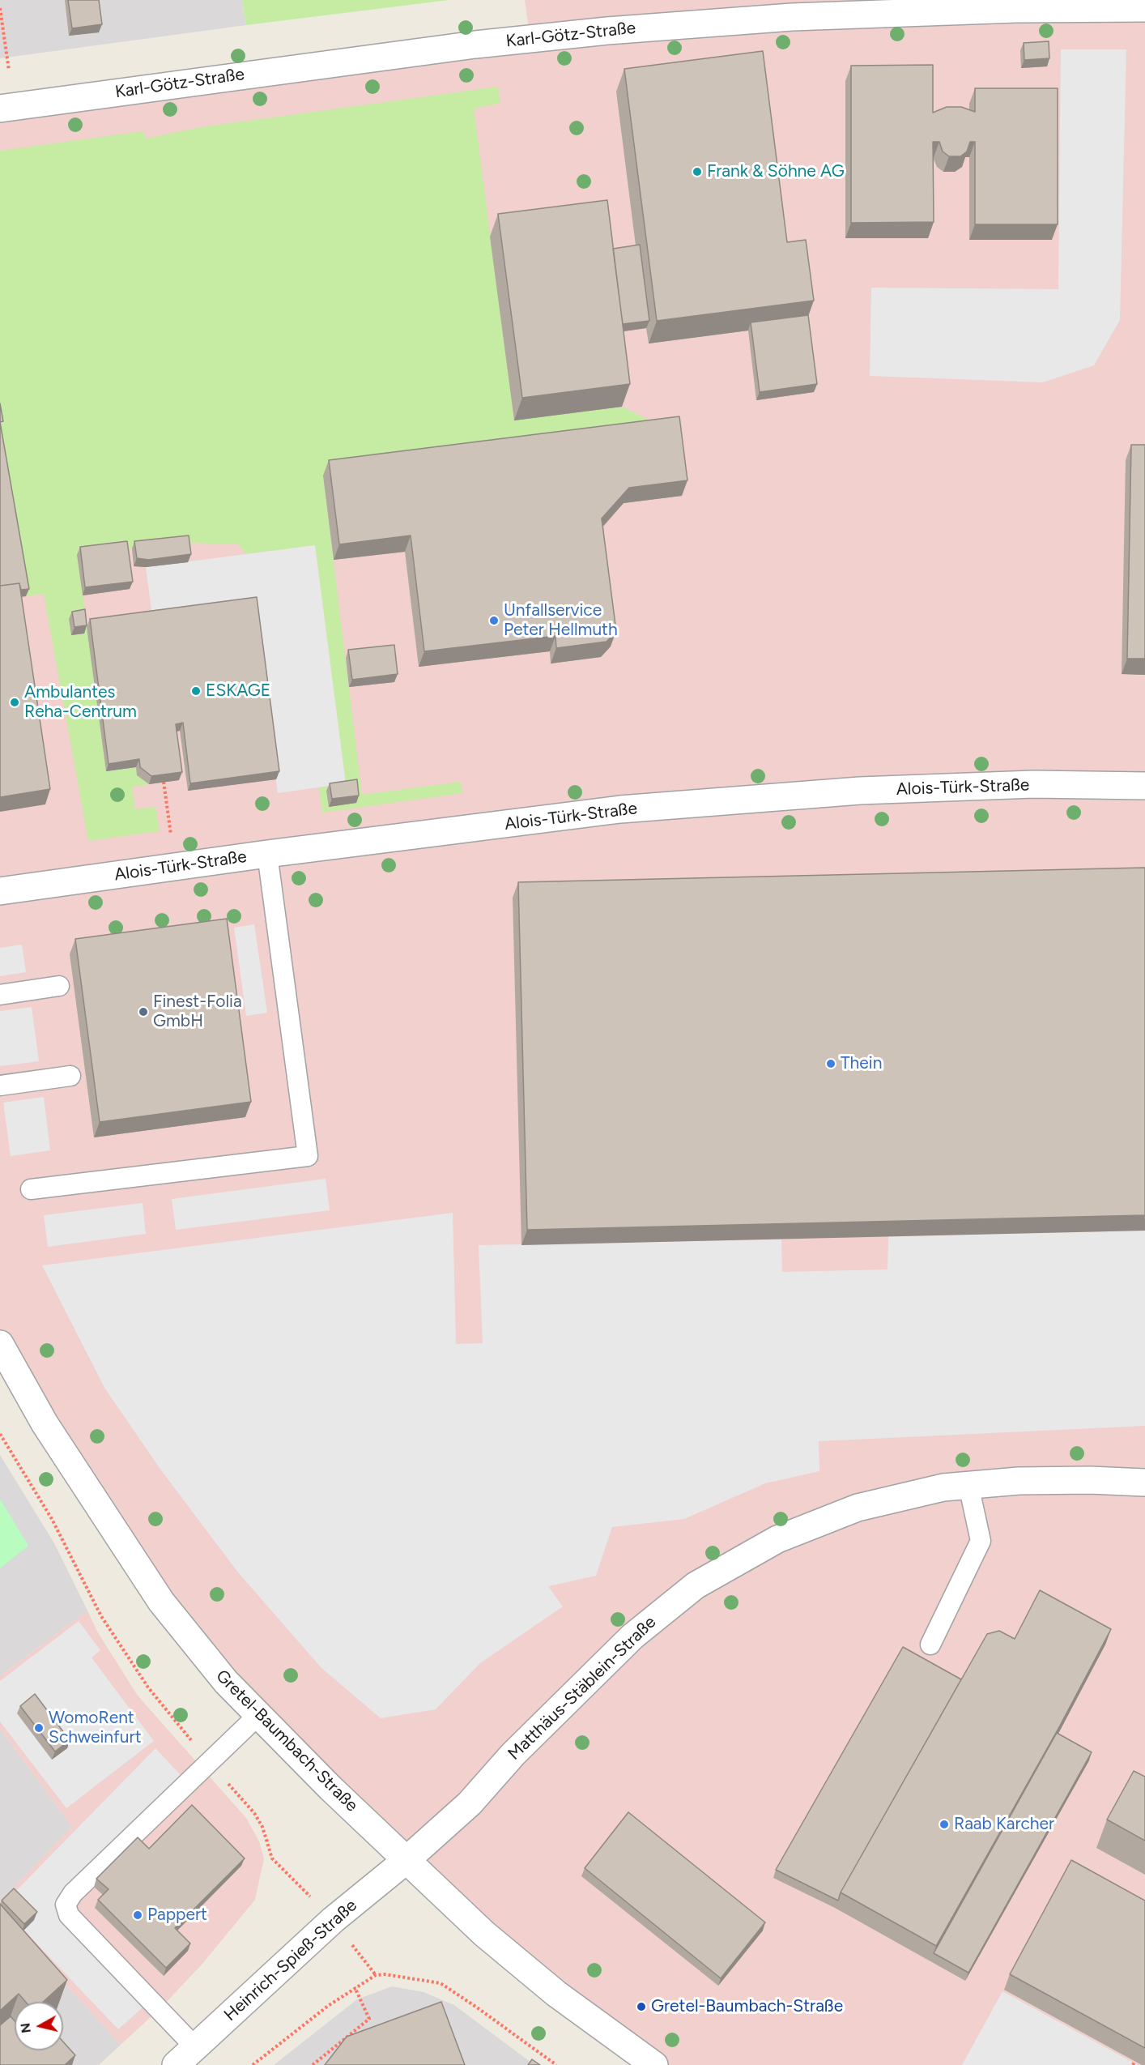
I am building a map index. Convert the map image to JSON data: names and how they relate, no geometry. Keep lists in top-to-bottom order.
{
  "streets": {
    "street": [
      "Karl-Götz-Straße",
      "Alois-Türk-Straße",
      "Matthäus-Stäblein-Straße",
      "Gretel-Baumbach-Straße",
      "Heinrich-Spieß-Straße"
    ]
  },
  "crossings": [
    ["Matthäus-Stäblein-Straße", "Gretel-Baumbach-Straße"],
    ["Matthäus-Stäblein-Straße", "Heinrich-Spieß-Straße"],
    ["Gretel-Baumbach-Straße", "Heinrich-Spieß-Straße"]
  ],
  "places": [
    "Frank & Söhne AG",
    "Unfallservice Peter Hellmuth",
    "ESKAGE",
    "Ambulantes Reha-Centrum",
    "Finest-Folia GmbH",
    "Thein",
    "WomoRent Schweinfurt",
    "Raab Karcher",
    "Pappert",
    "Gretel-Baumbach-Straße"
  ],
  "north": "left"
}
